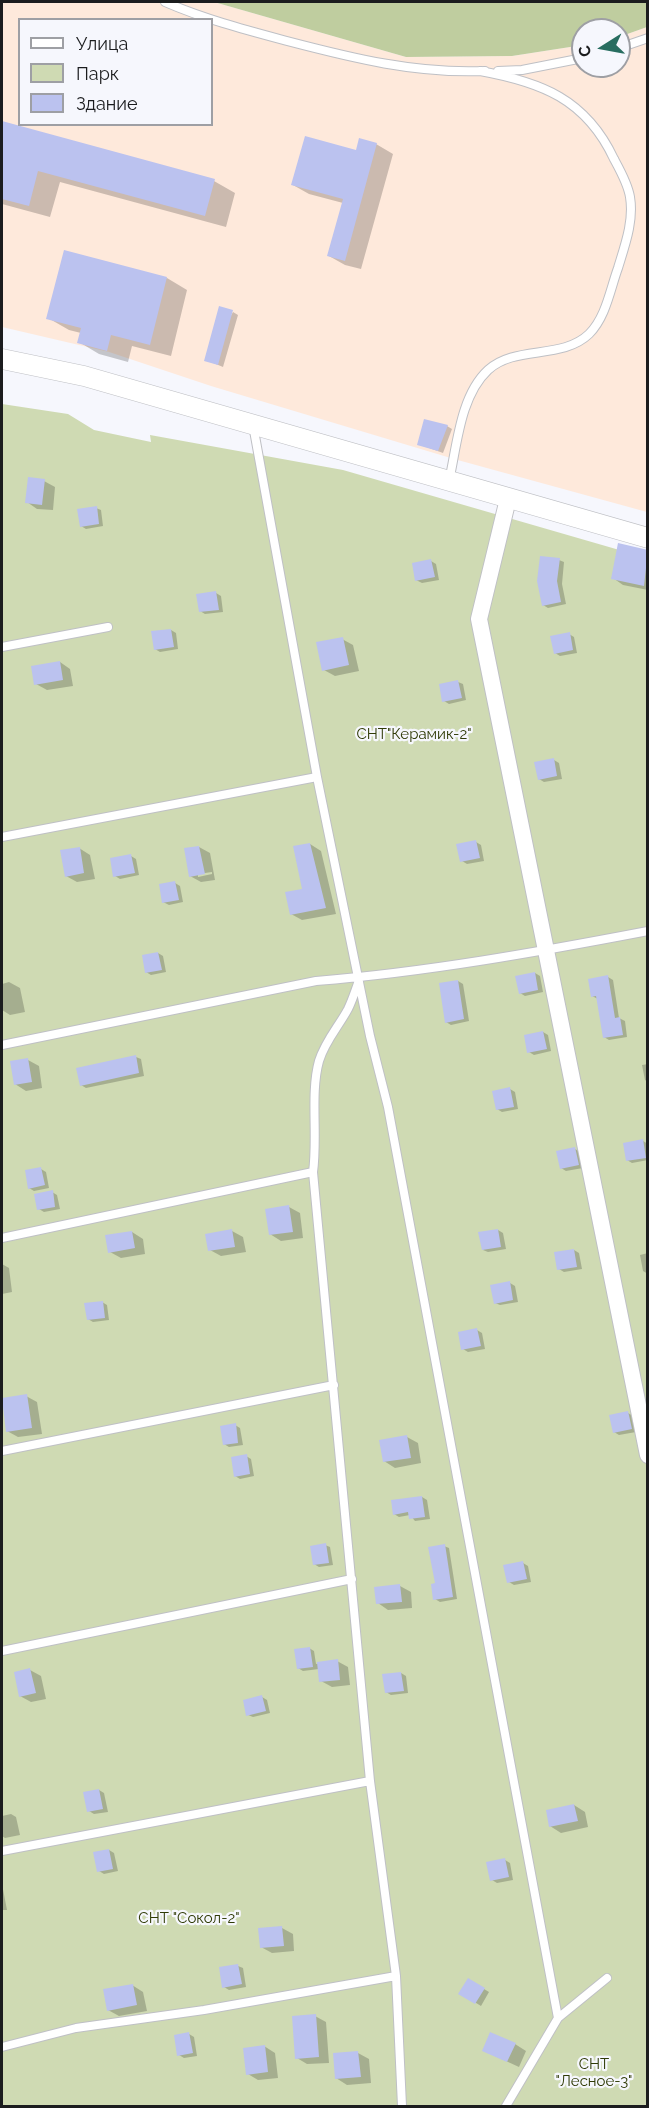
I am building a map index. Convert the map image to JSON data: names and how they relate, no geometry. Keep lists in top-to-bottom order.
{
  "parks": ["СНТ\"Керамик-2\"", "СНТ \"Сокол-2\"", "СНТ \"Лесное-3\""],
  "legend": ["Улица", "Парк", "Здание"],
  "north": "left"
}
